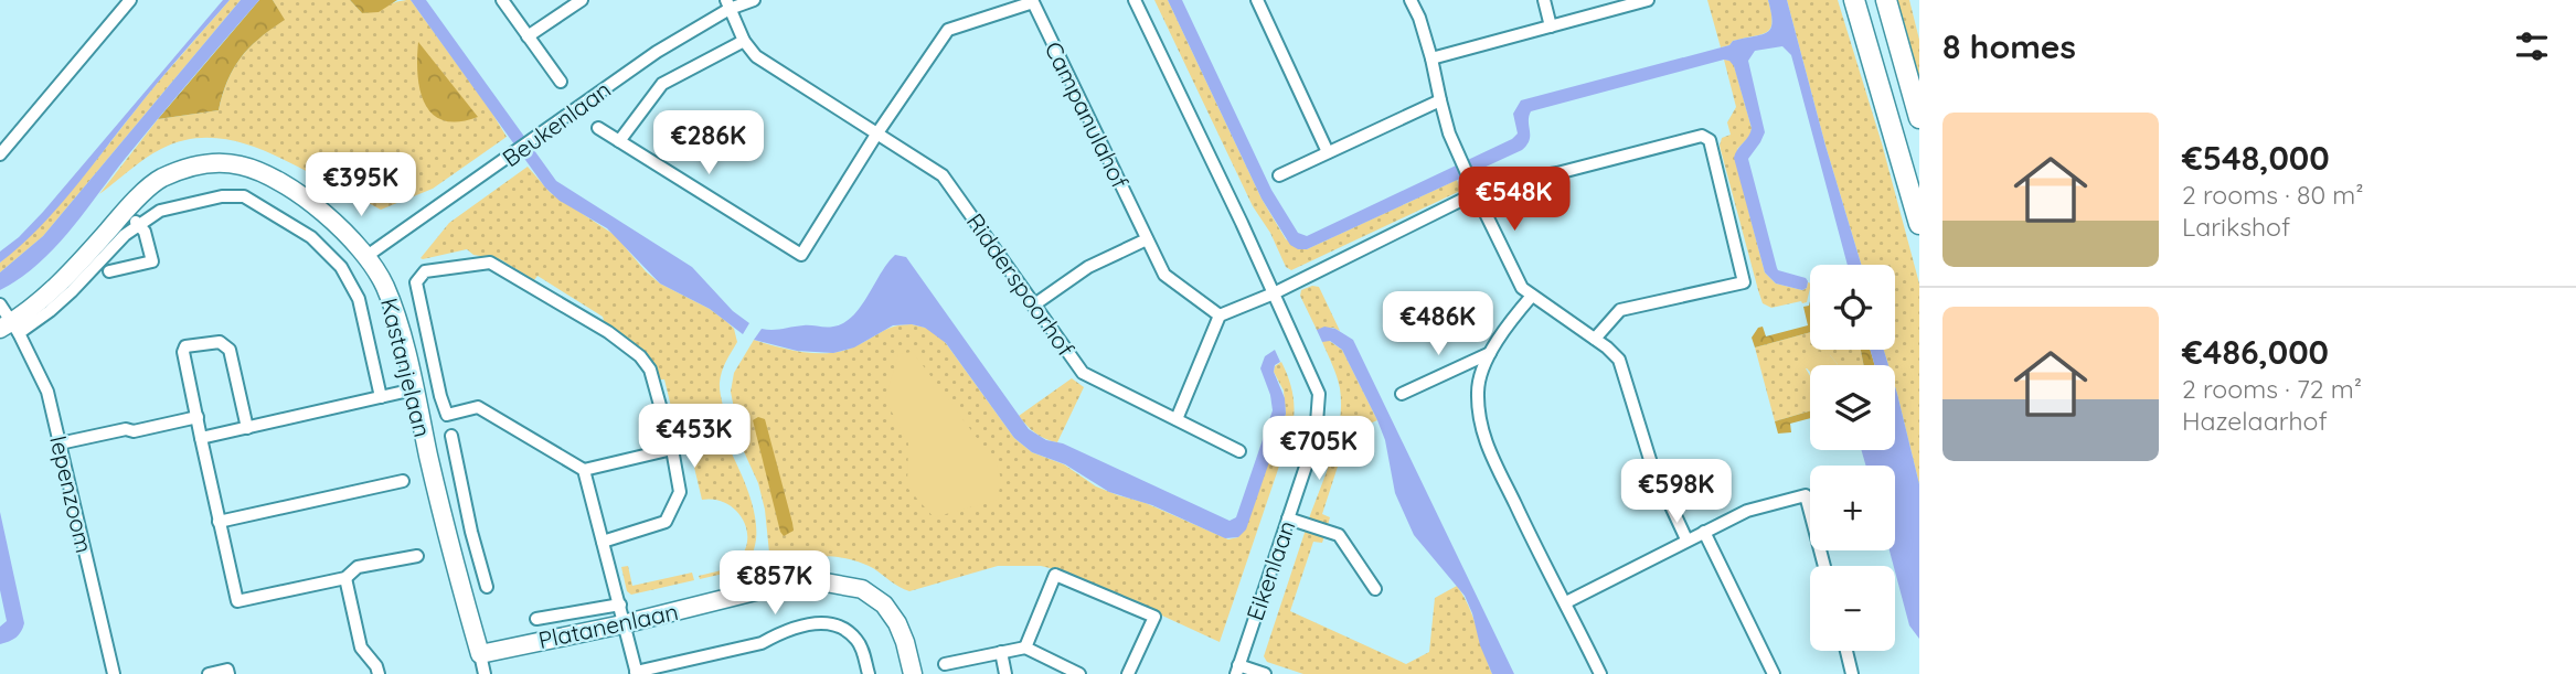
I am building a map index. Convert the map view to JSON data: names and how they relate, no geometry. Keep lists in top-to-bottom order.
{
  "streets": {
    "street": [
      "Campanulahof",
      "Beukenlaan",
      "Ridderspoorhof",
      "Kastanjelaan",
      "Iepenzoom",
      "Eikenlaan",
      "Platanenlaan"
    ]
  },
  "crossings": [
    ["Campanulahof", "Ridderspoorhof"],
    ["Beukenlaan", "Ridderspoorhof"],
    ["Beukenlaan", "Kastanjelaan"],
    ["Kastanjelaan", "Iepenzoom"],
    ["Kastanjelaan", "Platanenlaan"]
  ],
  "page": {
    "heading": "8 homes",
    "list": [
      {
        "name": "€548,000",
        "note": "2 rooms · 80 m² · Larikshof"
      },
      {
        "name": "€486,000",
        "note": "2 rooms · 72 m² · Hazelaarhof"
      }
    ],
    "price": [
      "€286K",
      "€395K",
      "€548K",
      "€486K",
      "€453K",
      "€705K",
      "€598K",
      "€857K"
    ],
    "map_buttons": ["+", "−"]
  }
}
